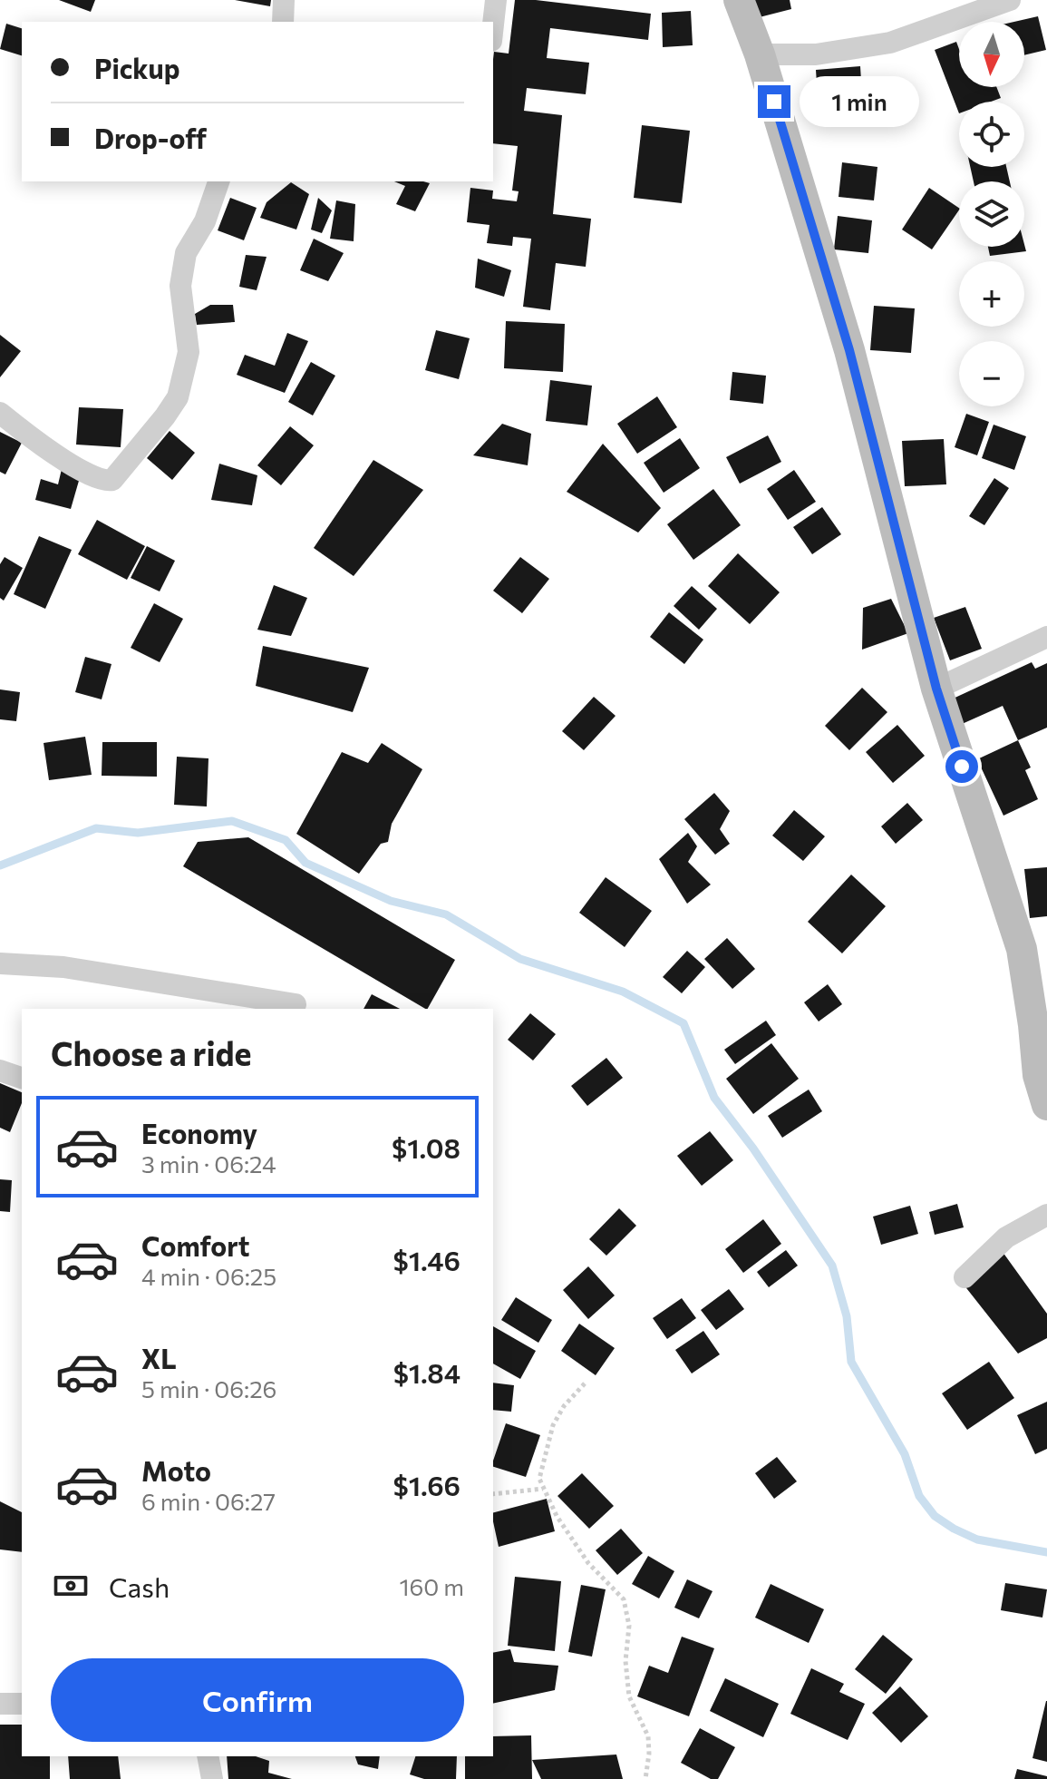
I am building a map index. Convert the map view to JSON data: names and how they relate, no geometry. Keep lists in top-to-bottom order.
{
  "north": "bottom",
  "page": {
    "map_buttons": ["+", "−"],
    "banner": ["Pickup", "Drop-off"],
    "bubble": "1 min",
    "heading": "Choose a ride",
    "list": [
      {
        "name": "Economy",
        "note": "3 min · 06:24",
        "value": "$1.08"
      },
      {
        "name": "Comfort",
        "note": "4 min · 06:25",
        "value": "$1.46"
      },
      {
        "name": "XL",
        "note": "5 min · 06:26",
        "value": "$1.84"
      },
      {
        "name": "Moto",
        "note": "6 min · 06:27",
        "value": "$1.66"
      }
    ],
    "pay": ["Cash", "160 m"],
    "buttons": "Confirm"
  }
}
